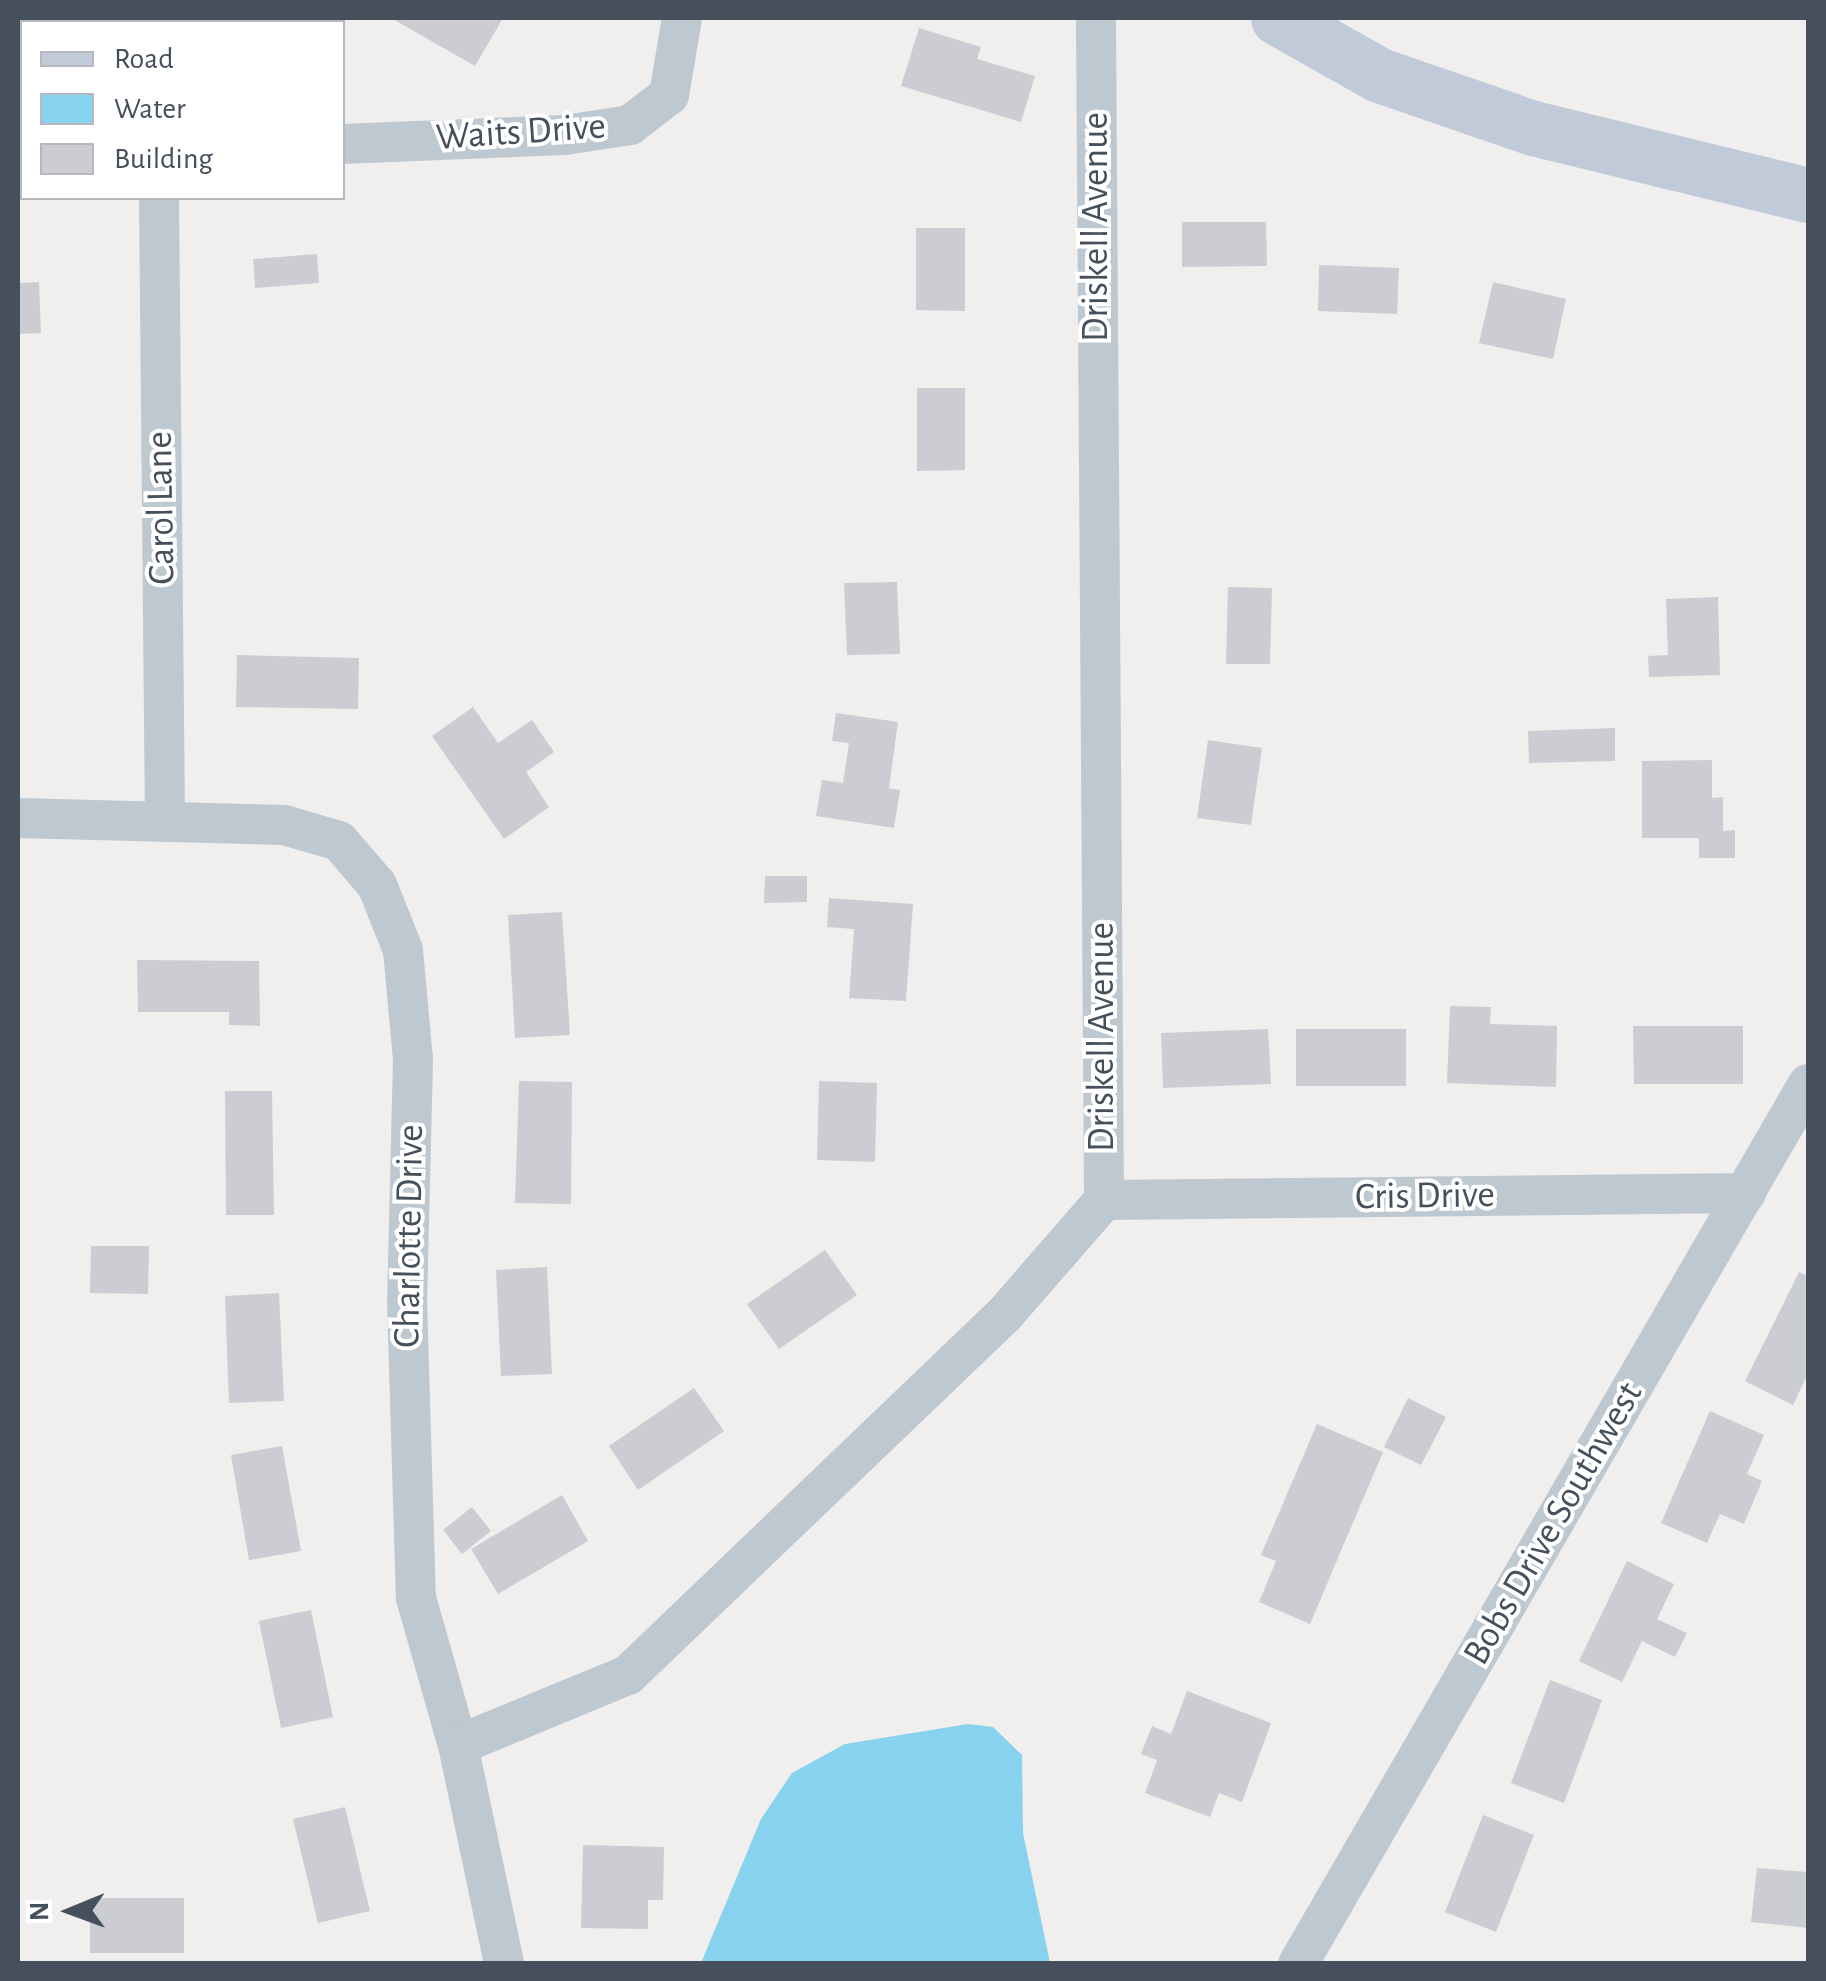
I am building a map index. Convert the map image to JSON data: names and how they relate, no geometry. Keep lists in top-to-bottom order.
{
  "streets": {
    "street": [
      "Waits Drive",
      "Driskell Avenue",
      "Carol Lane",
      "Cris Drive",
      "Charlotte Drive",
      "Bobs Drive Southwest"
    ]
  },
  "crossings": [
    ["Driskell Avenue", "Cris Drive"],
    ["Driskell Avenue", "Charlotte Drive"],
    ["Carol Lane", "Charlotte Drive"],
    ["Cris Drive", "Bobs Drive Southwest"]
  ],
  "legend": ["Road", "Water", "Building"],
  "north": "left"
}
